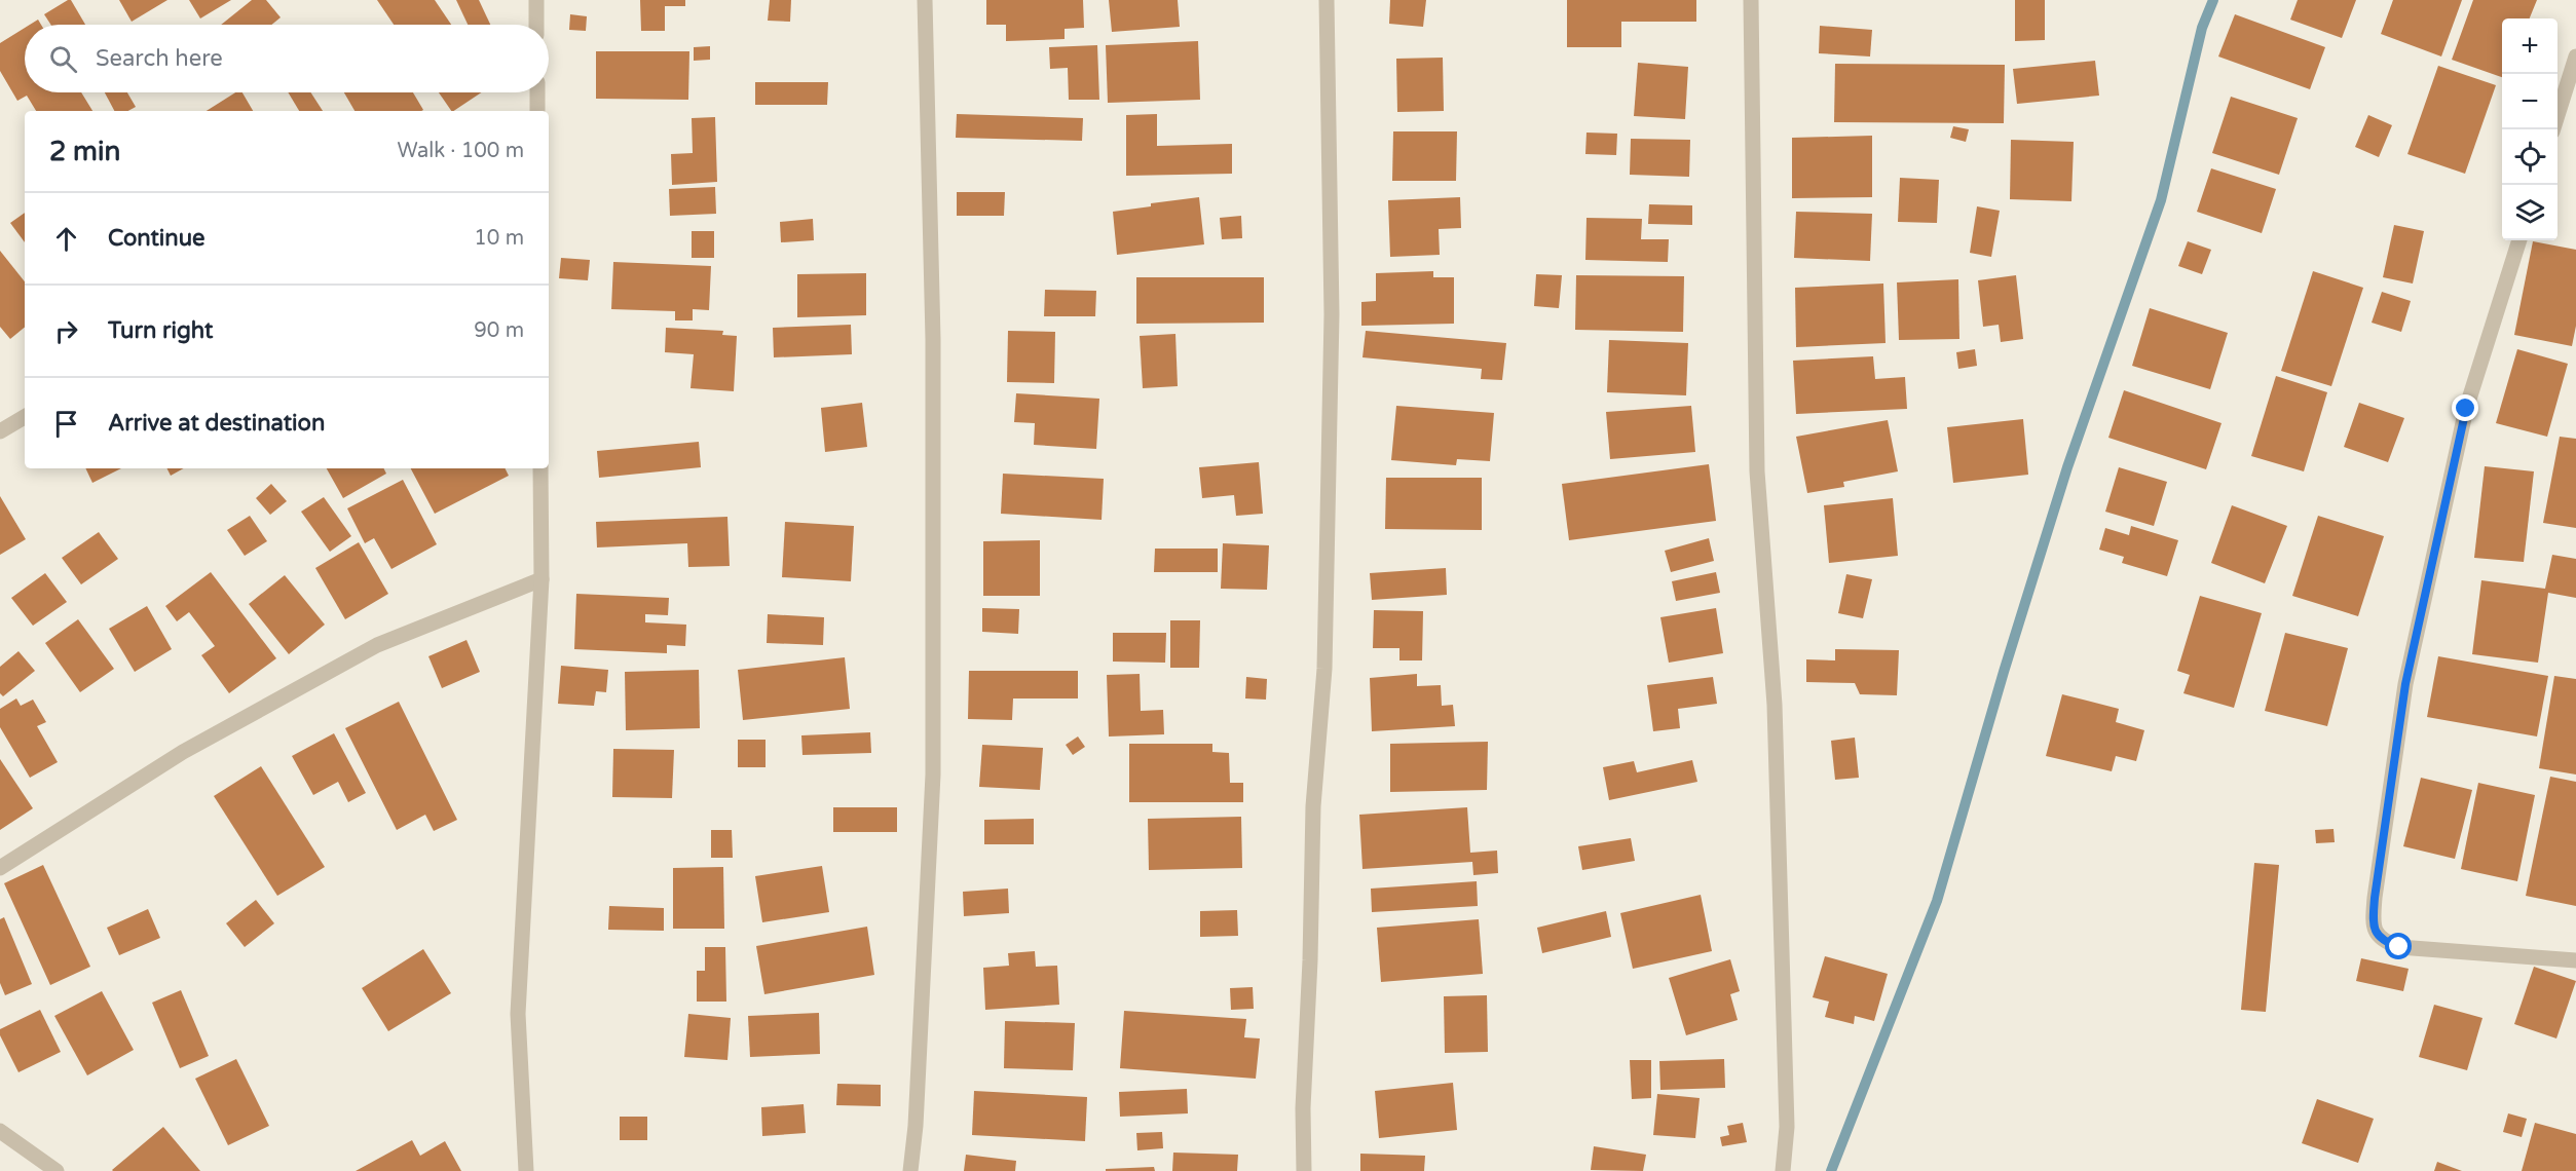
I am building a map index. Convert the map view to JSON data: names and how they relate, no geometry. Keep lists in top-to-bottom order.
{
  "page": {
    "map_buttons": ["+", "−"],
    "search": "Search here",
    "heading": ["2 min", "Walk · 100 m"],
    "list": [
      ["Continue", "10 m"],
      ["Turn right", "90 m"],
      "Arrive at destination"
    ]
  }
}
